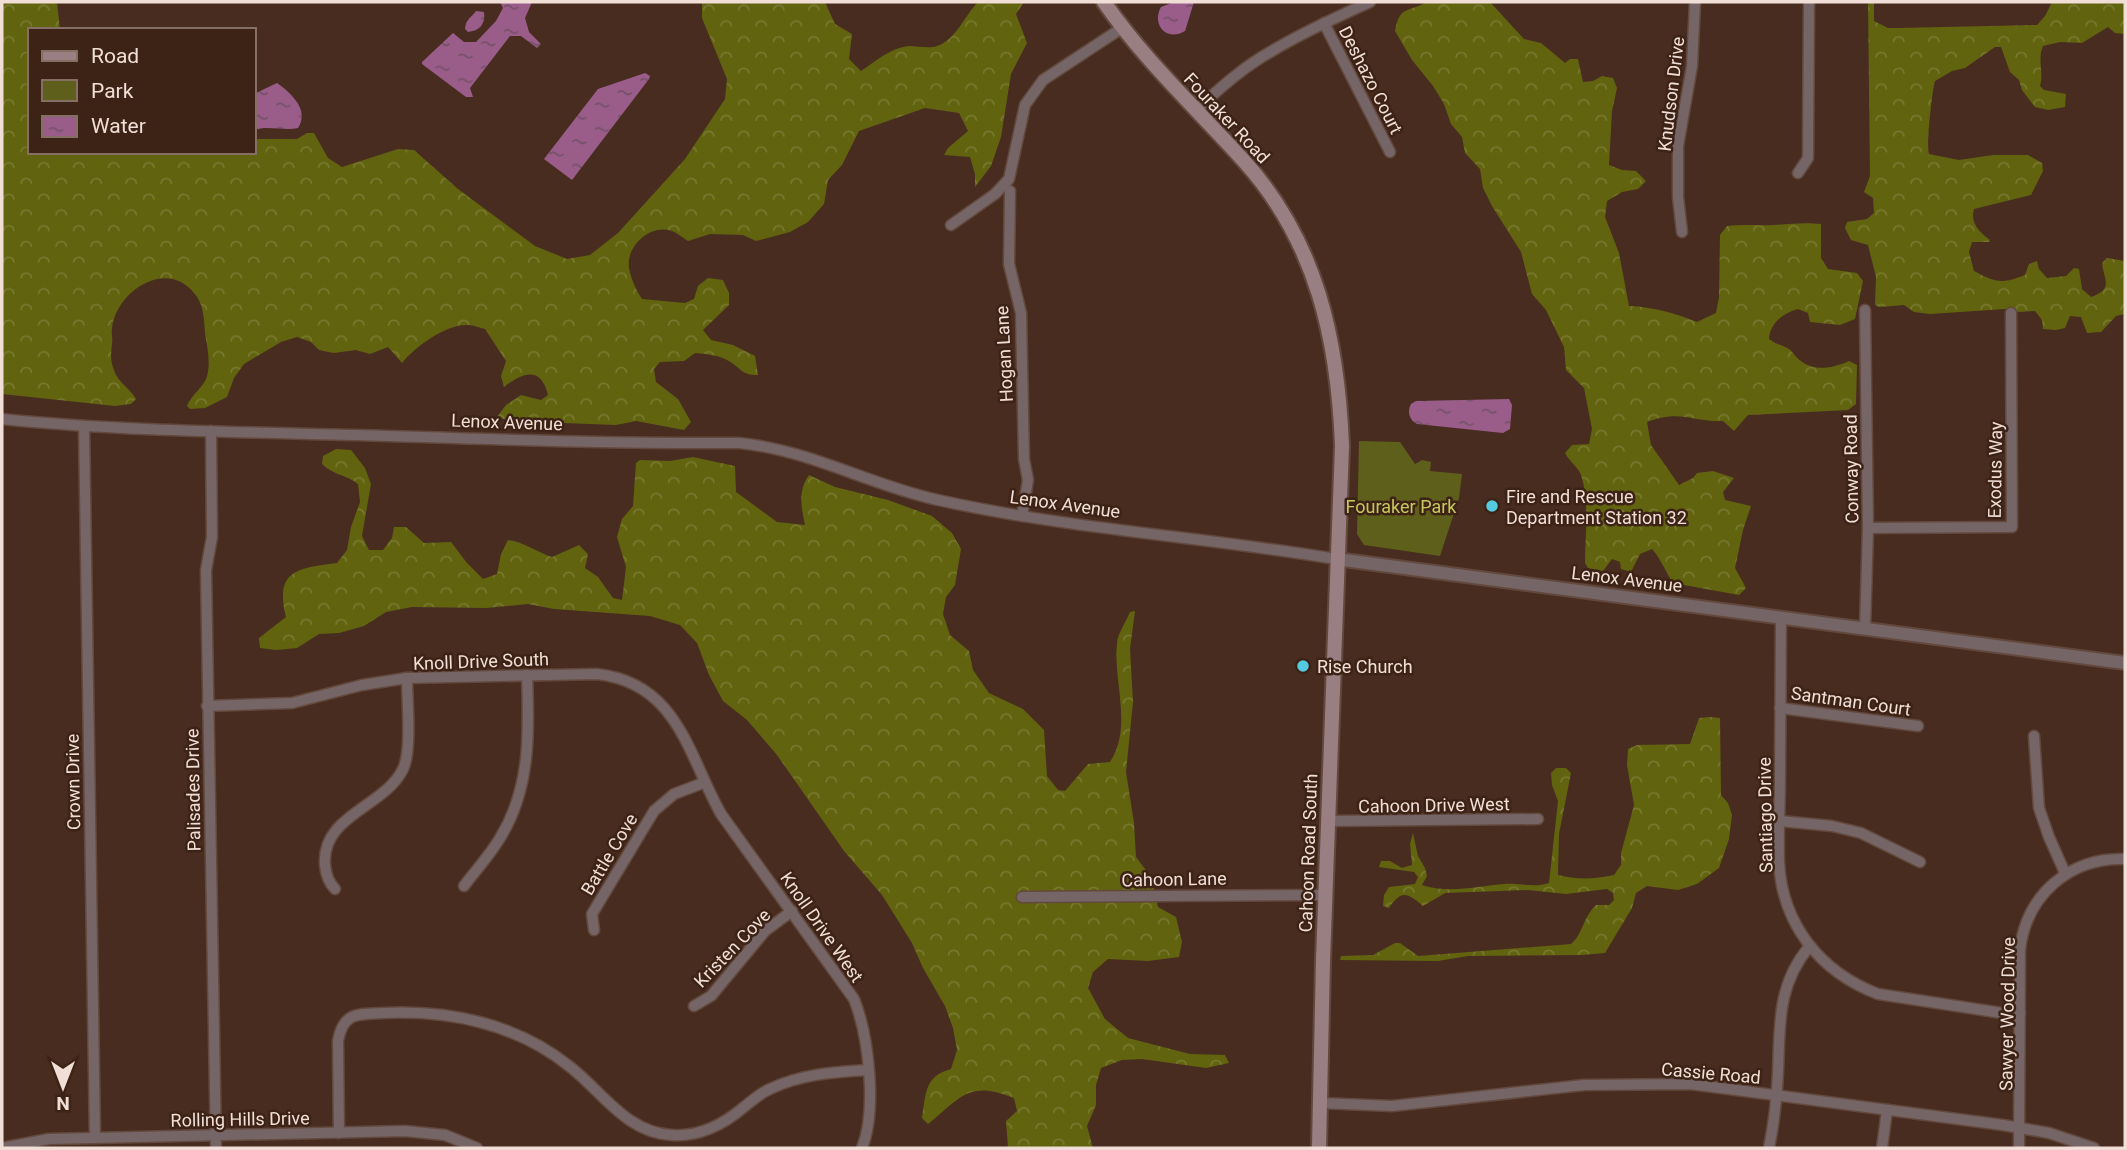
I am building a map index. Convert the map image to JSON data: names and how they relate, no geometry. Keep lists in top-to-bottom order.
{
  "streets": {
    "main road": ["Fouraker Road", "Cahoon Road South"],
    "street": [
      "Deshazo Court",
      "Knudson Drive",
      "Hogan Lane",
      "Lenox Avenue",
      "Conway Road",
      "Exodus Way",
      "Knoll Drive South",
      "Santman Court",
      "Crown Drive",
      "Palisades Drive",
      "Cahoon Drive West",
      "Santiago Drive",
      "Battle Cove",
      "Cahoon Lane",
      "Knoll Drive West",
      "Kristen Cove",
      "Sawyer Wood Drive",
      "Cassie Road",
      "Rolling Hills Drive"
    ]
  },
  "crossings": [
    ["Fouraker Road", "Lenox Avenue"],
    ["Fouraker Road", "Cahoon Road South"],
    ["Hogan Lane", "Lenox Avenue"],
    ["Lenox Avenue", "Conway Road"],
    ["Lenox Avenue", "Crown Drive"],
    ["Lenox Avenue", "Palisades Drive"],
    ["Lenox Avenue", "Santiago Drive"],
    ["Lenox Avenue", "Cahoon Road South"],
    ["Conway Road", "Exodus Way"],
    ["Knoll Drive South", "Palisades Drive"],
    ["Knoll Drive South", "Battle Cove"],
    ["Knoll Drive South", "Knoll Drive West"],
    ["Santman Court", "Santiago Drive"],
    ["Crown Drive", "Rolling Hills Drive"],
    ["Palisades Drive", "Rolling Hills Drive"],
    ["Cahoon Drive West", "Cahoon Road South"],
    ["Santiago Drive", "Sawyer Wood Drive"],
    ["Cahoon Road South", "Cahoon Lane"],
    ["Cahoon Road South", "Cassie Road"],
    ["Battle Cove", "Knoll Drive West"],
    ["Knoll Drive West", "Kristen Cove"],
    ["Sawyer Wood Drive", "Cassie Road"]
  ],
  "parks": ["Fouraker Park"],
  "places": ["Fire and Rescue Department Station 32", "Rise Church"],
  "legend": ["Road", "Park", "Water"],
  "north": "bottom"
}
